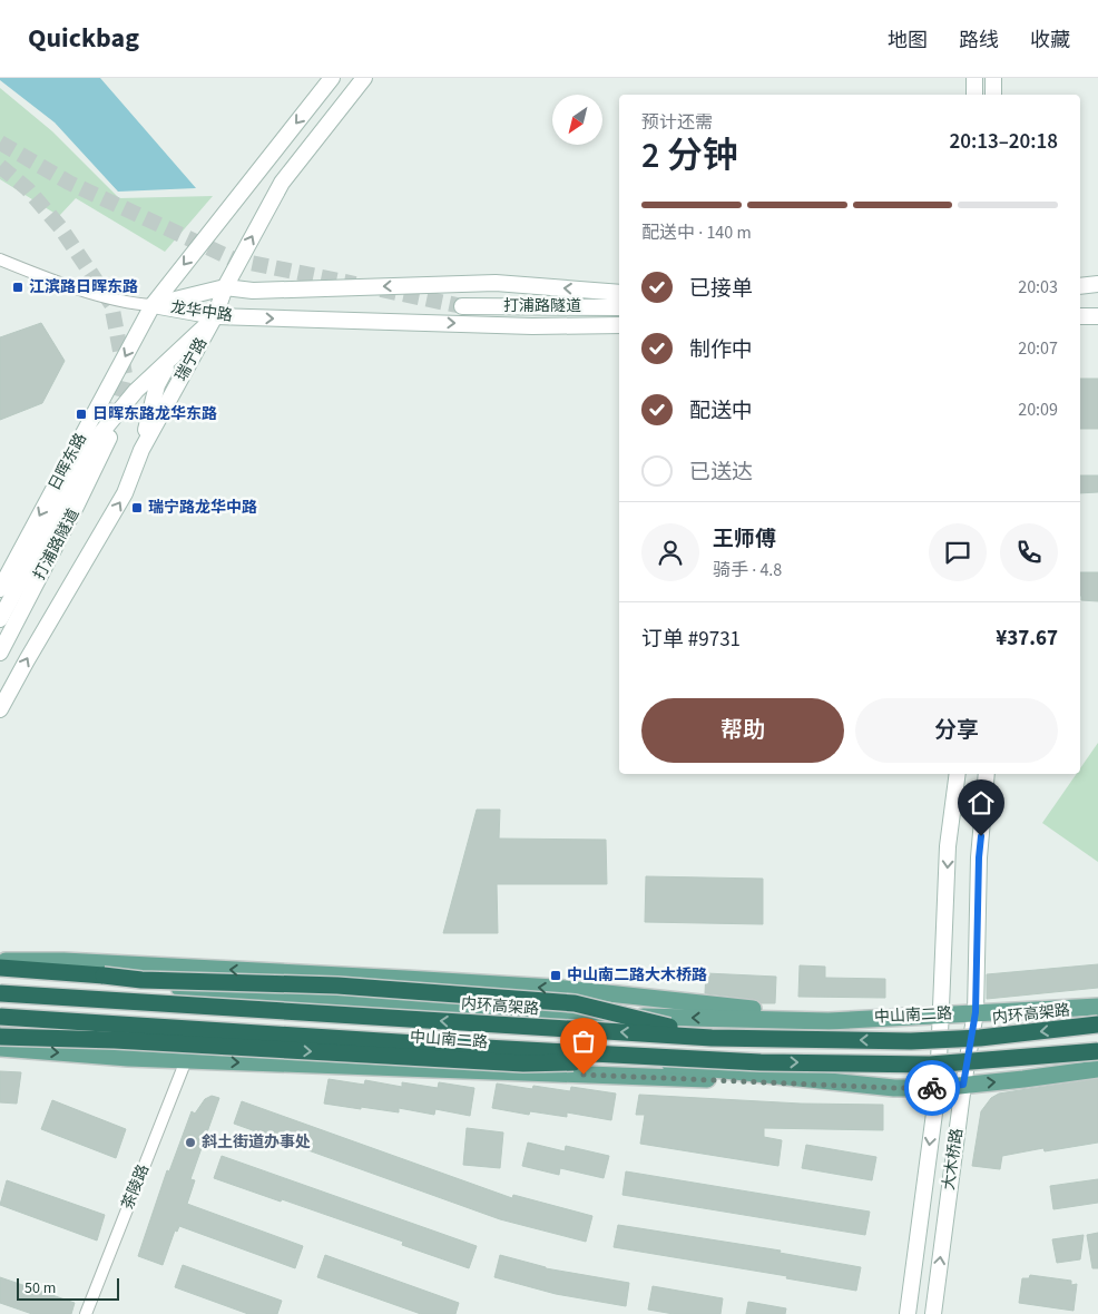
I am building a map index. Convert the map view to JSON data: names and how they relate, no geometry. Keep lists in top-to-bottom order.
{
  "streets": {
    "highway": ["内环高架路"],
    "main road": [
      "打浦路隧道",
      "龙华中路",
      "瑞宁路",
      "日晖东路",
      "中山南二路",
      "大木桥路"
    ],
    "street": ["茶陵路"]
  },
  "crossings": [
    ["龙华中路", "瑞宁路"],
    ["龙华中路", "日晖东路"],
    ["瑞宁路", "日晖东路"],
    ["中山南二路", "大木桥路"],
    ["中山南二路", "茶陵路"]
  ],
  "places": {
    "transit": [
      "江滨路日晖东路",
      "日晖东路龙华东路",
      "瑞宁路龙华中路",
      "中山南二路大木桥路"
    ],
    "other": ["斜土街道办事处"]
  },
  "scale_bar": "50 m",
  "north": "bottom left",
  "page": {
    "header": "Quickbag",
    "nav": ["地图", "路线", "收藏"],
    "heading": ["2 分钟", "预计还需", "20:13–20:18"],
    "panel": [
      "王师傅",
      "骑手 · 4.8",
      "订单 #9731",
      "¥37.67"
    ],
    "bar": "配送中 · 140 m",
    "list": [
      ["已接单", "20:03"],
      ["制作中", "20:07"],
      ["配送中", "20:09"],
      "已送达"
    ],
    "buttons": ["帮助", "分享"],
    "scale": "50 m"
  }
}
